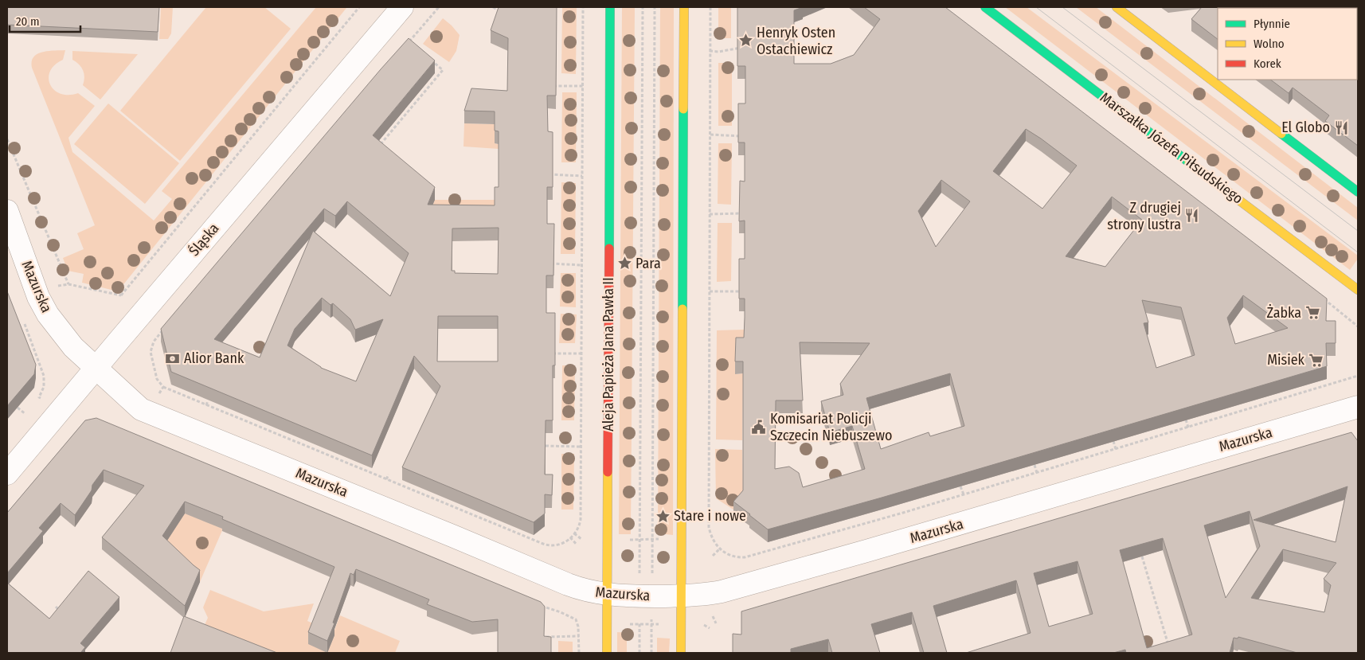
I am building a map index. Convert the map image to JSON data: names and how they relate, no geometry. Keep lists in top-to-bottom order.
{
  "streets": {
    "street": [
      "Marszałka Józefa Piłsudskiego",
      "Śląska",
      "Mazurska",
      "Aleja Papieża Jana Pawła II"
    ]
  },
  "crossings": [
    ["Śląska", "Mazurska"],
    ["Mazurska", "Aleja Papieża Jana Pawła II"]
  ],
  "places": {
    "place": ["Henryk Osten Ostachiewicz", "Para", "Stare i nowe"],
    "restaurant": ["El Globo", "Z drugiej strony lustra"],
    "supermarket": ["Żabka", "Misiek"],
    "bank": ["Alior Bank"],
    "public building": ["Komisariat Policji Szczecin Niebuszewo"]
  },
  "legend": ["Płynnie", "Wolno", "Korek"],
  "scale_bar": "20 m"
}
